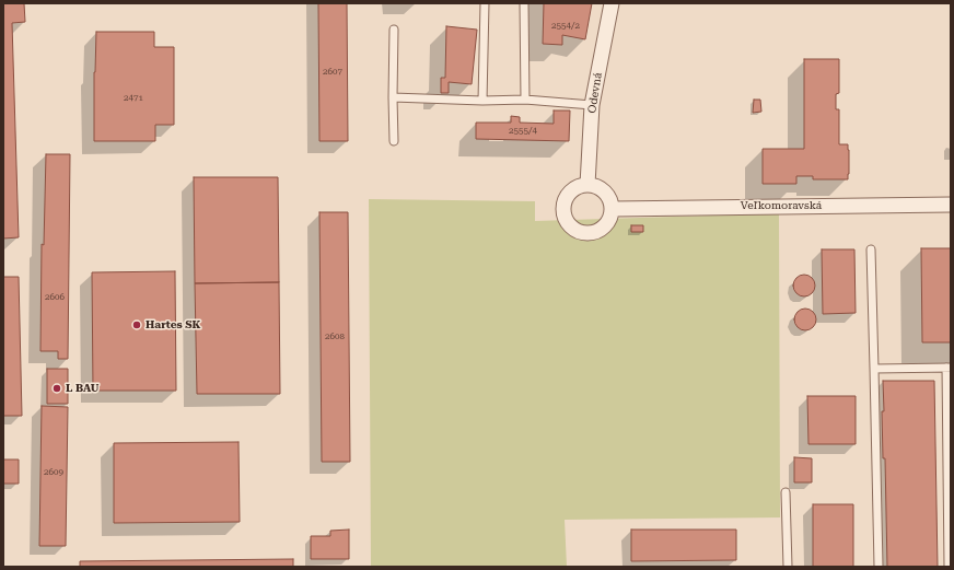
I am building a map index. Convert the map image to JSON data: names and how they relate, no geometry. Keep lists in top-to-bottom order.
{
  "streets": {
    "street": ["Odevná", "Veľkomoravská"]
  },
  "crossings": [
    ["Odevná", "Veľkomoravská"]
  ],
  "places": ["Hartes SK", "L BAU"],
  "house_numbers": [
    "2554/2",
    "2607",
    "2471",
    "2555/4",
    "2606",
    "2608",
    "2609"
  ]
}
